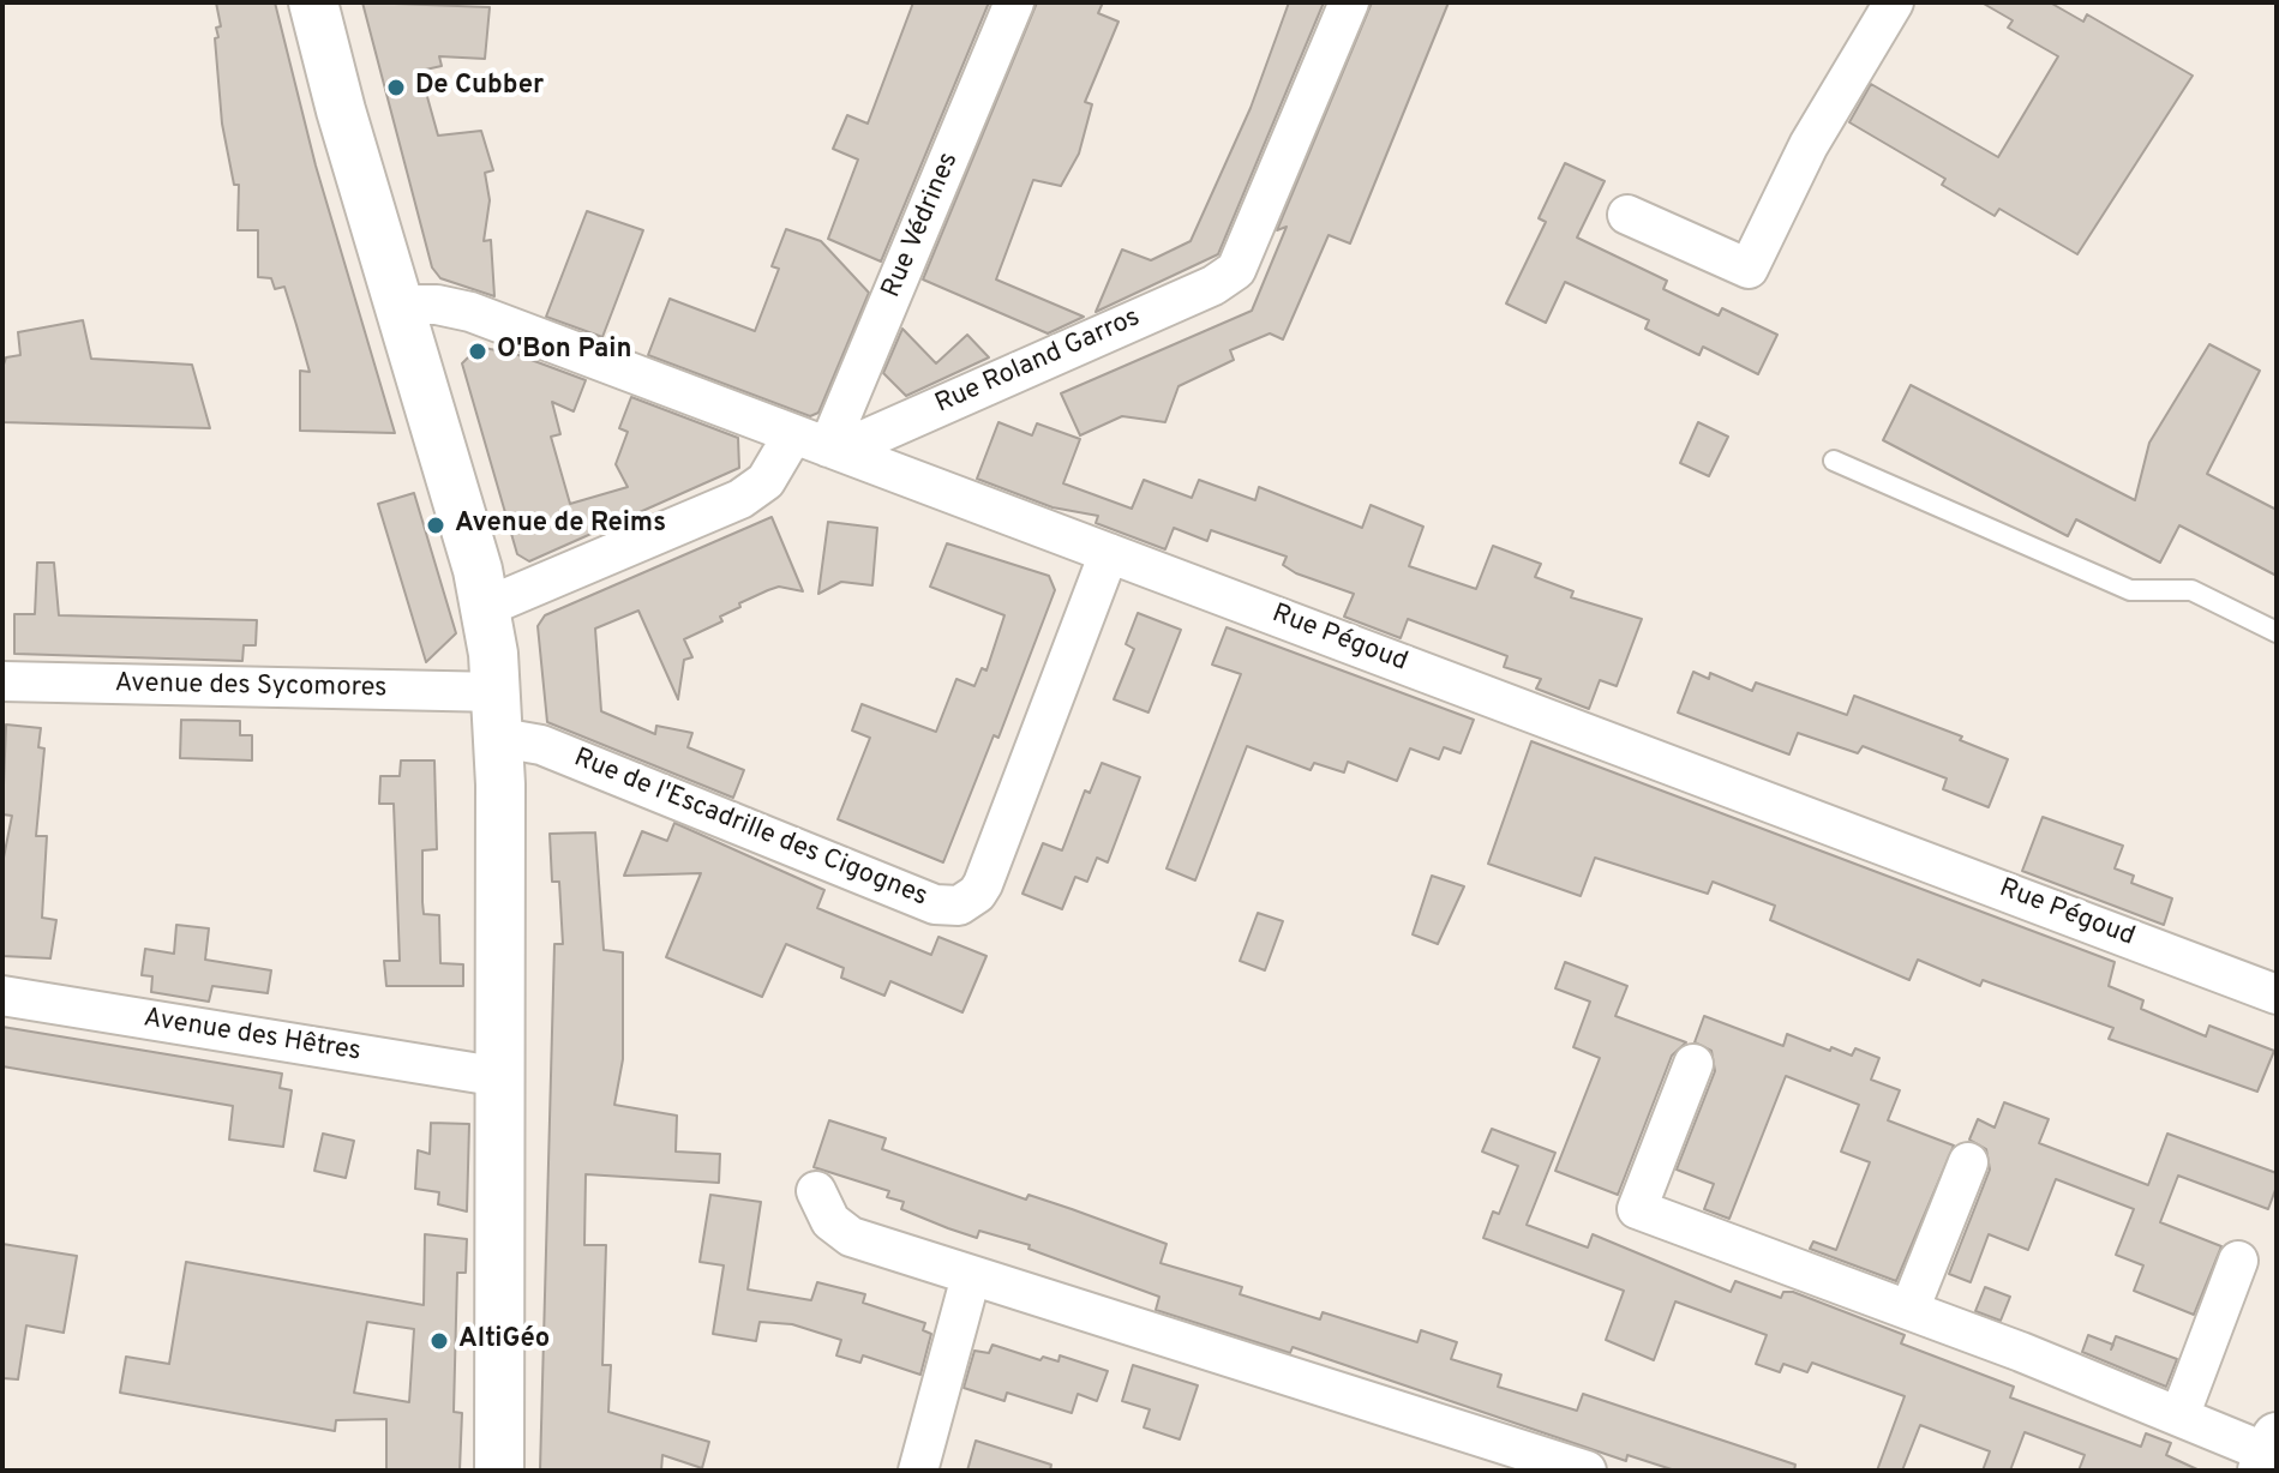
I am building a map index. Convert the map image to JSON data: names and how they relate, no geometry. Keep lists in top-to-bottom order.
{
  "streets": {
    "street": [
      "Rue Védrines",
      "Rue Roland Garros",
      "Rue Pégoud",
      "Avenue des Sycomores",
      "Rue de l'Escadrille des Cigognes",
      "Avenue des Hêtres"
    ]
  },
  "crossings": [
    ["Rue Védrines", "Rue Roland Garros"],
    ["Rue Védrines", "Rue Pégoud"],
    ["Rue Roland Garros", "Rue Pégoud"],
    ["Rue Pégoud", "Rue de l'Escadrille des Cigognes"],
    ["Avenue des Sycomores", "Rue de l'Escadrille des Cigognes"]
  ],
  "places": [
    "De Cubber",
    "O'Bon Pain",
    "Avenue de Reims",
    "AltiGéo"
  ]
}
